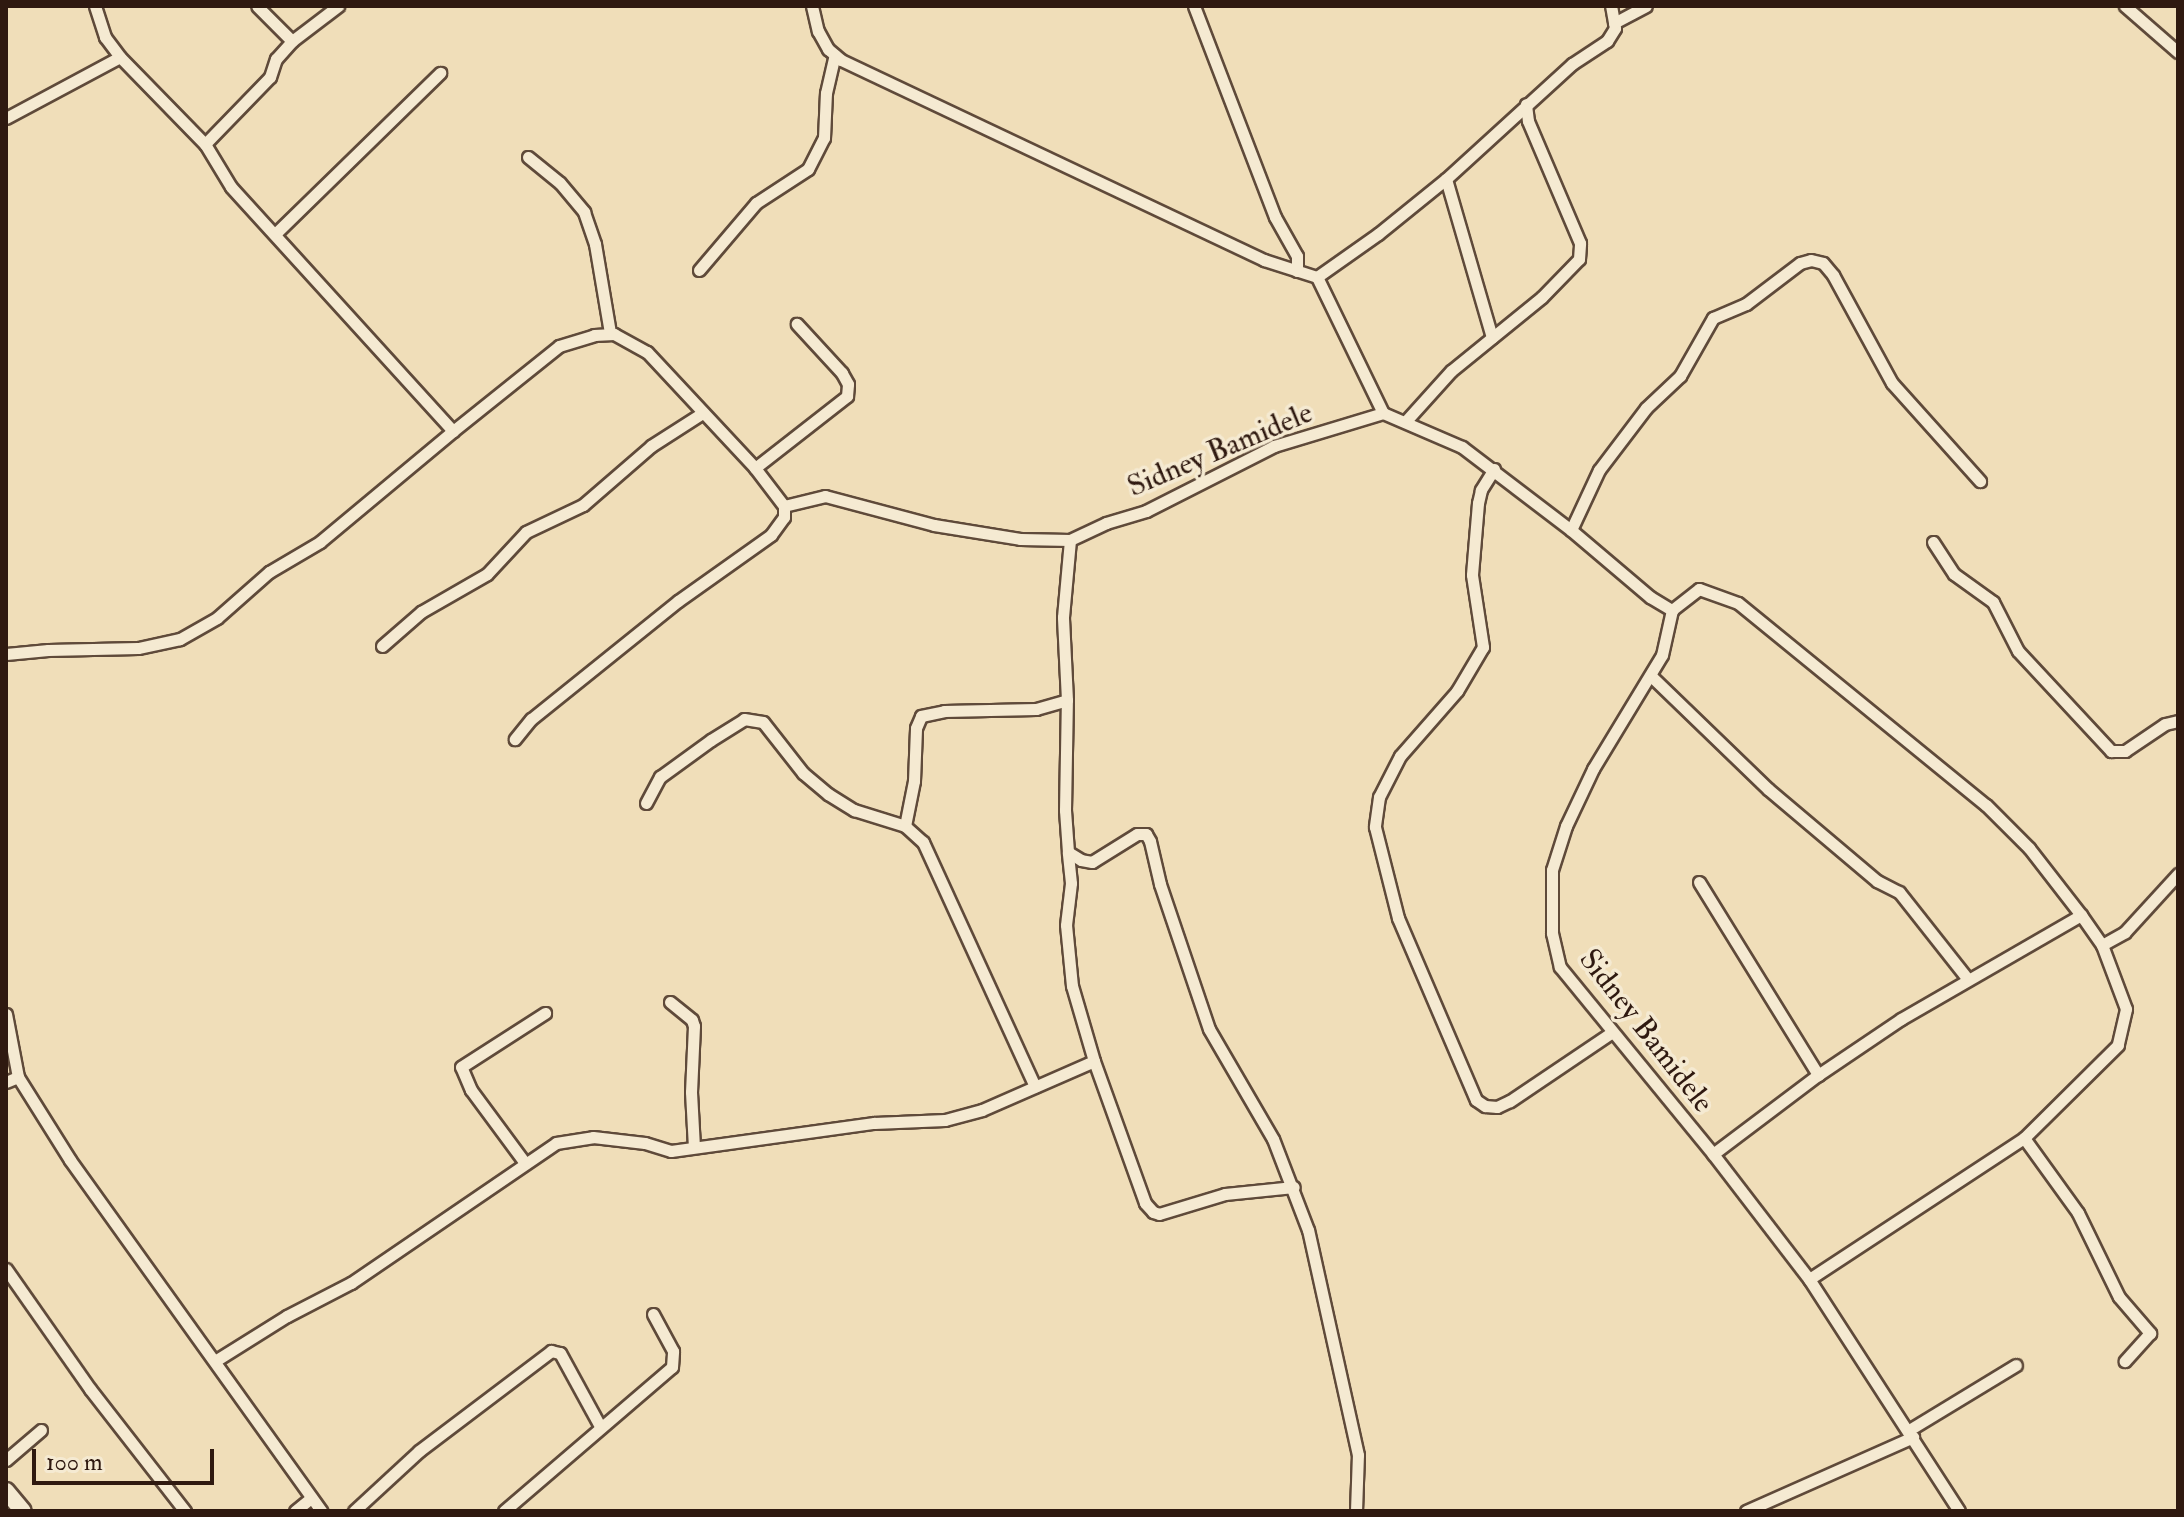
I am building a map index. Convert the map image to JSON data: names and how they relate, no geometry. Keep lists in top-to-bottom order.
{
  "streets": {
    "street": ["Sidney Bamidele"]
  },
  "scale_bar": "100 m"
}
